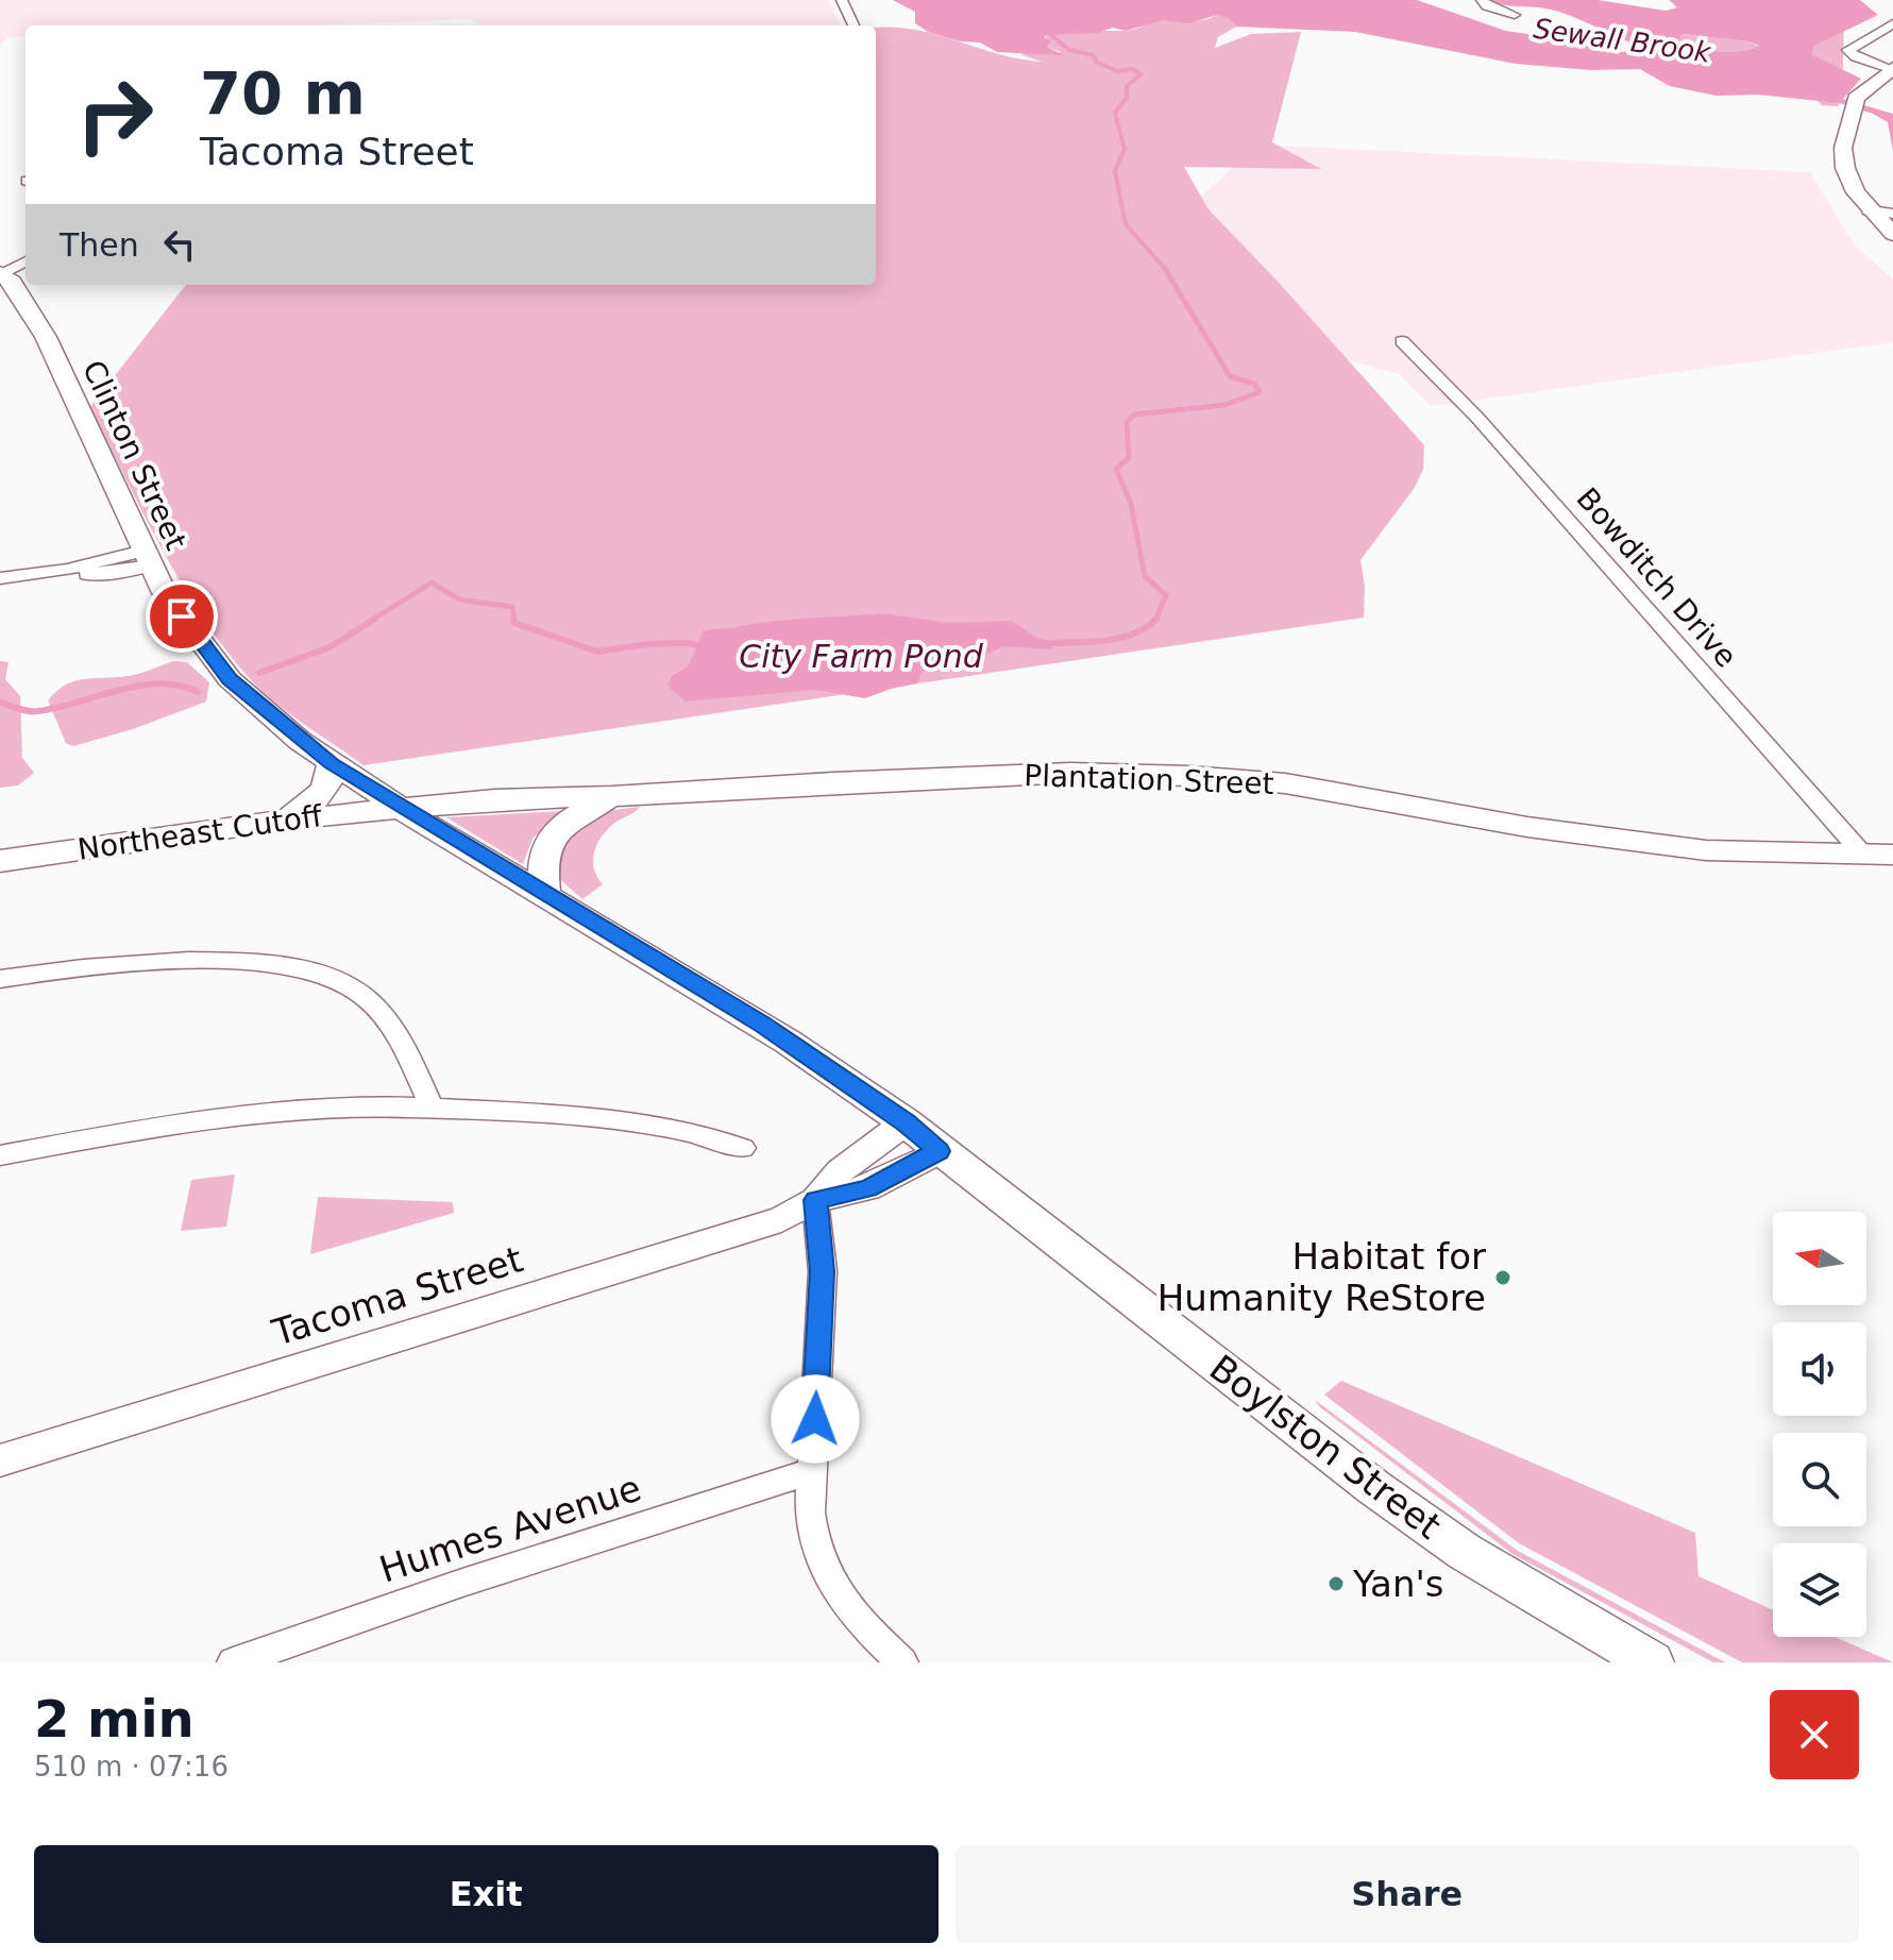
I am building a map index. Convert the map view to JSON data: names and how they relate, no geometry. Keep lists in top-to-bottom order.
{
  "streets": {
    "main road": [
      "Clinton Street",
      "Plantation Street",
      "Northeast Cutoff",
      "Boylston Street"
    ],
    "street": ["Bowditch Drive", "Tacoma Street", "Humes Avenue"]
  },
  "crossings": [
    ["Clinton Street", "Boylston Street"],
    ["Bowditch Drive", "Plantation Street"],
    ["Plantation Street", "Northeast Cutoff"],
    ["Plantation Street", "Boylston Street"],
    ["Northeast Cutoff", "Boylston Street"],
    ["Tacoma Street", "Boylston Street"]
  ],
  "water": ["Sewall Brook", "City Farm Pond"],
  "places": ["Habitat for Humanity ReStore", "Yan's"],
  "north": "left",
  "page": {
    "turn": ["70 m", "Tacoma Street"],
    "then": "Then",
    "heading": ["2 min", "510 m · 07:16"],
    "buttons": ["Exit", "Share"]
  }
}
